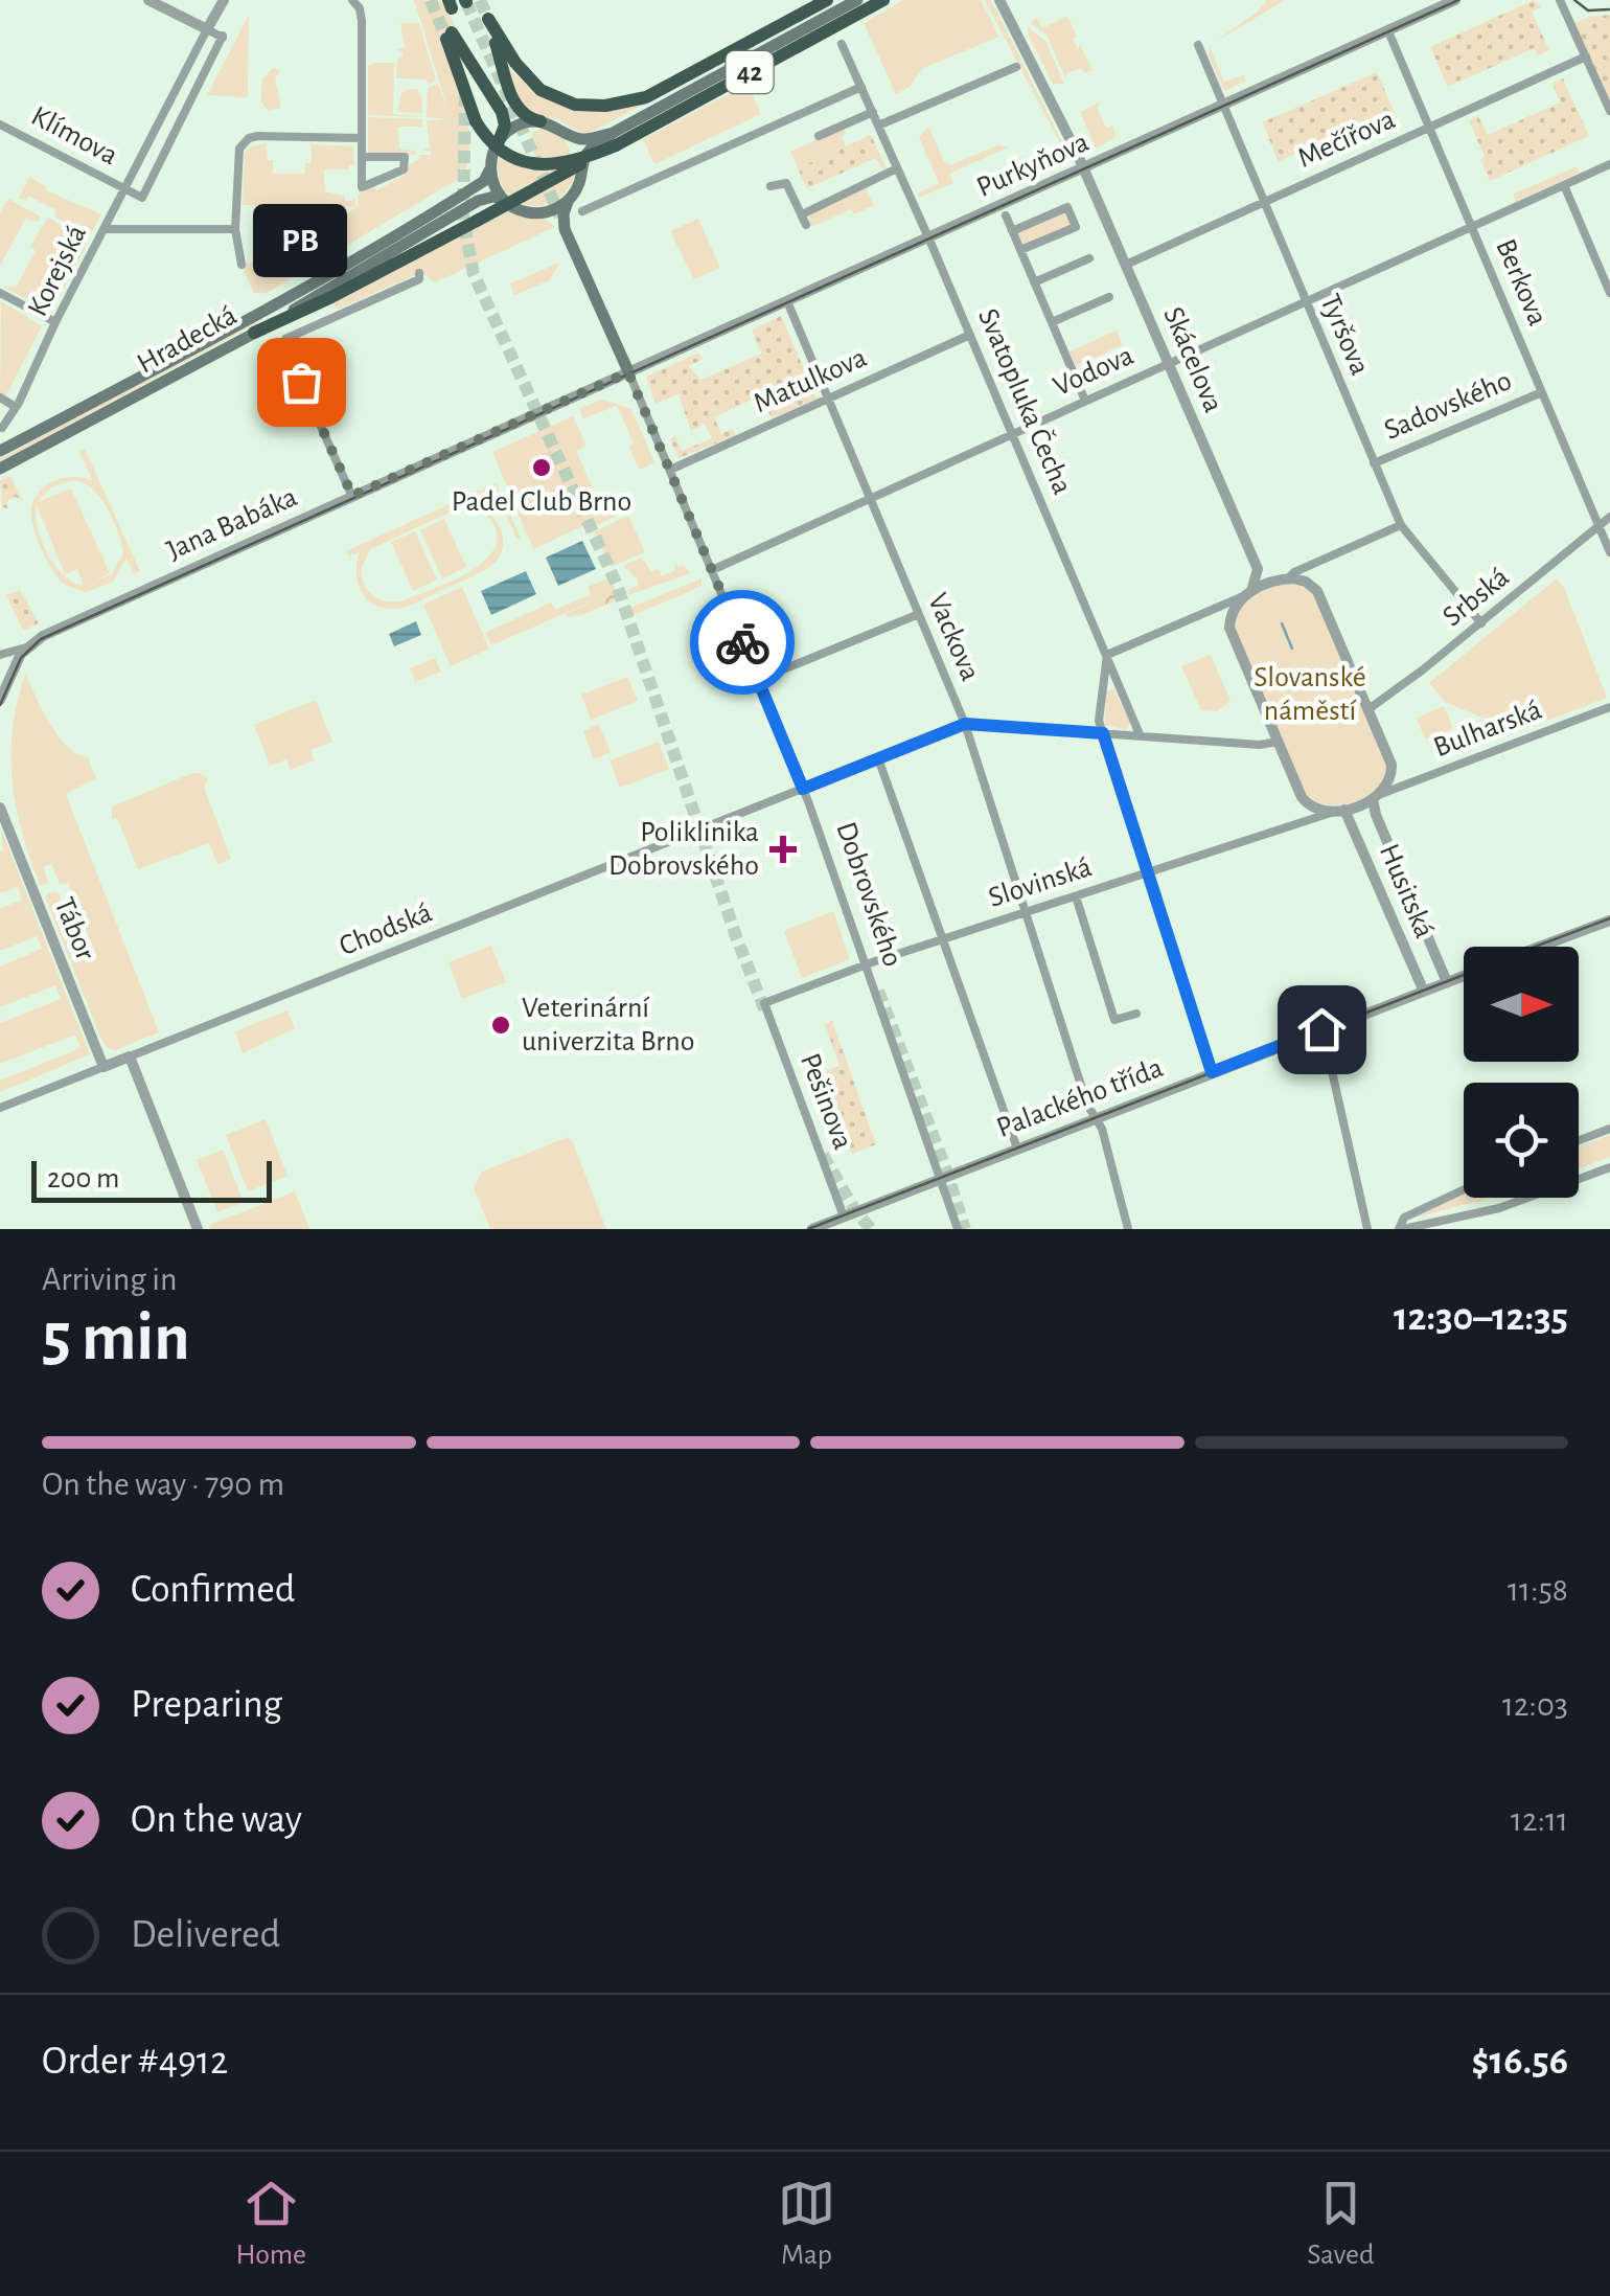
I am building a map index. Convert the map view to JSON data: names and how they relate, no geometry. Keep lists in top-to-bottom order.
{
  "streets": {
    "highway": ["42"],
    "main road": ["Hradecká", "Dobrovského"],
    "street": [
      "Klímova",
      "Mečířova",
      "Purkyňova",
      "Korejská",
      "Berkova",
      "Tyršova",
      "Skácelova",
      "Vodova",
      "Matulkova",
      "Svatopluka Čecha",
      "Sadovského",
      "Jana Babáka",
      "Srbská",
      "Vackova",
      "Bulharská",
      "Slovinská",
      "Husitská",
      "Tábor",
      "Chodská",
      "Palackého třída",
      "Pešinova"
    ]
  },
  "crossings": [
    ["42", "Hradecká"],
    ["Klímova", "Korejská"],
    ["Mečířova", "Berkova"],
    ["Mečířova", "Tyršova"],
    ["Mečířova", "Skácelova"],
    ["Purkyňova", "Berkova"],
    ["Purkyňova", "Tyršova"],
    ["Purkyňova", "Skácelova"],
    ["Purkyňova", "Svatopluka Čecha"],
    ["Purkyňova", "Jana Babáka"],
    ["Purkyňova", "Vackova"],
    ["Purkyňova", "Dobrovského"],
    ["Berkova", "Vodova"],
    ["Berkova", "Sadovského"],
    ["Berkova", "Srbská"],
    ["Tyršova", "Vodova"],
    ["Tyršova", "Sadovského"],
    ["Tyršova", "Srbská"],
    ["Skácelova", "Vodova"],
    ["Vodova", "Svatopluka Čecha"],
    ["Vodova", "Vackova"],
    ["Vodova", "Dobrovského"],
    ["Matulkova", "Svatopluka Čecha"],
    ["Matulkova", "Vackova"],
    ["Matulkova", "Dobrovského"],
    ["Jana Babáka", "Dobrovského"],
    ["Vackova", "Slovinská"],
    ["Vackova", "Chodská"],
    ["Vackova", "Palackého třída"],
    ["Bulharská", "Husitská"],
    ["Slovinská", "Dobrovského"],
    ["Slovinská", "Pešinova"],
    ["Husitská", "Palackého třída"],
    ["Dobrovského", "Chodská"],
    ["Dobrovského", "Palackého třída"],
    ["Tábor", "Chodská"],
    ["Palackého třída", "Pešinova"]
  ],
  "parks": ["Slovanské náměstí"],
  "places": {
    "other": ["PB", "Padel Club Brno", "Veterinární univerzita Brno"],
    "health": ["Poliklinika Dobrovského"]
  },
  "scale_bar": "200 m",
  "north": "right",
  "page": {
    "bubble": "PB",
    "scale": "200 m",
    "heading": ["5 min", "Arriving in", "12:30–12:35"],
    "panel": ["Order #4912", "$16.56"],
    "bar": "On the way · 790 m",
    "list": [
      ["Confirmed", "11:58"],
      ["Preparing", "12:03"],
      ["On the way", "12:11"],
      "Delivered"
    ],
    "tabs": ["Home", "Map", "Saved"]
  }
}
